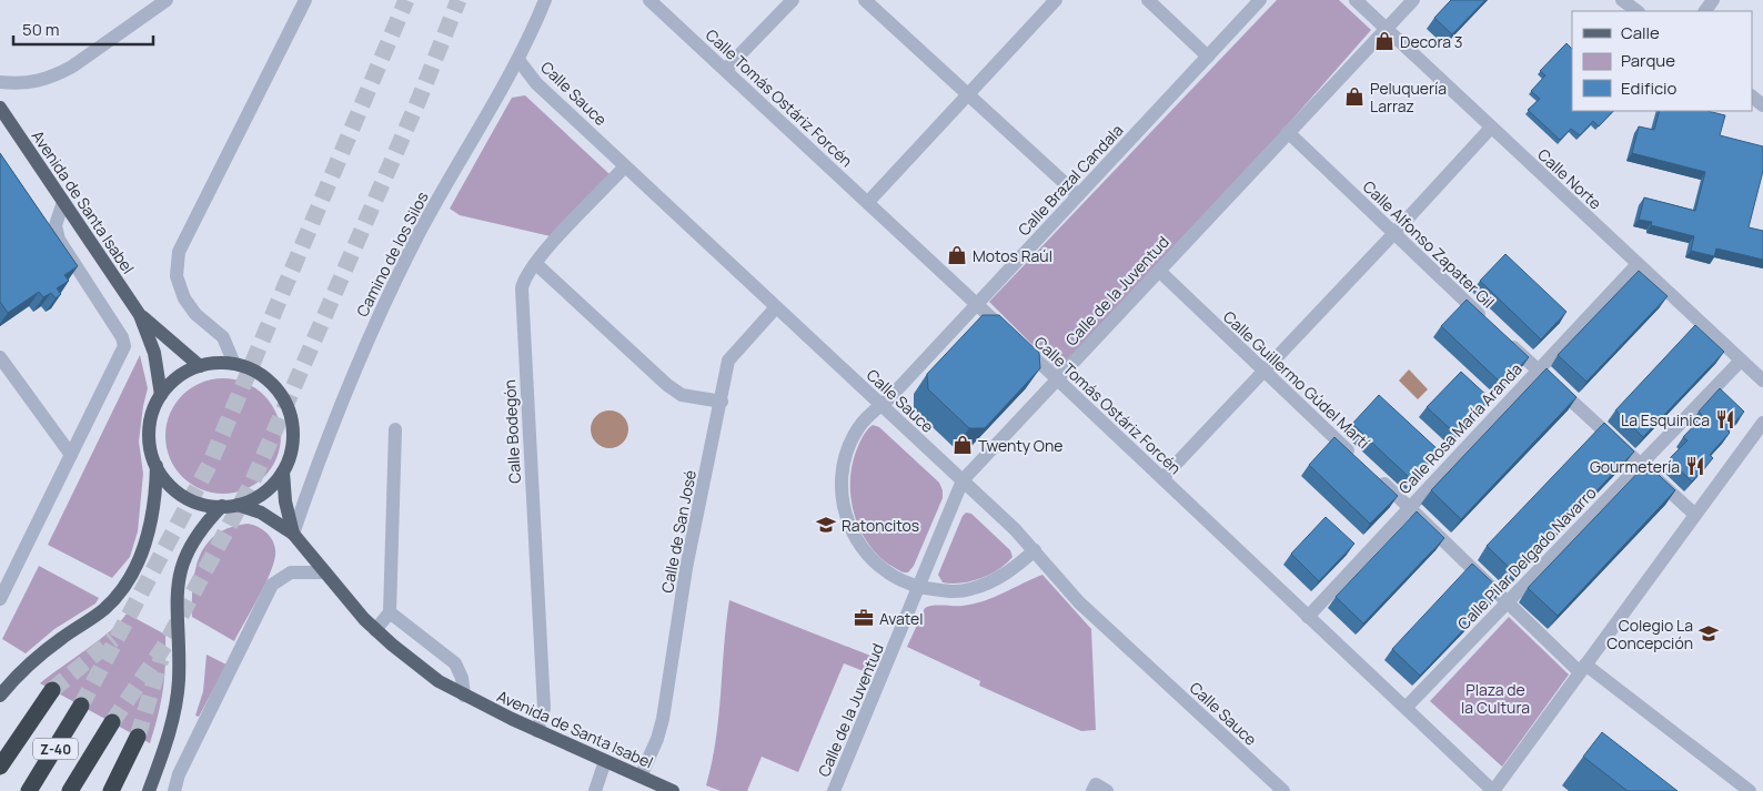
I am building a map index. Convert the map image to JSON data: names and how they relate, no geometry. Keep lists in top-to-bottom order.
{
  "streets": {
    "highway": ["Z-40"],
    "main road": ["Avenida de Santa Isabel"],
    "street": [
      "Calle Sauce",
      "Calle Tomás Ostáriz Forcén",
      "Calle Norte",
      "Calle Brazal Candala",
      "Calle Alfonso Zapater Gil",
      "Camino de los Silos",
      "Calle de la Juventud",
      "Calle Guillermo Gúdel Martí",
      "Calle Rosa María Aranda",
      "Calle Bodegón",
      "Calle de San José",
      "Calle Pilar Delgado Navarro"
    ]
  },
  "crossings": [
    ["Calle Sauce", "Calle Brazal Candala"],
    ["Calle Sauce", "Camino de los Silos"],
    ["Calle Sauce", "Calle de la Juventud"],
    ["Calle Sauce", "Calle Bodegón"],
    ["Calle Sauce", "Calle de San José"],
    ["Calle Tomás Ostáriz Forcén", "Calle Brazal Candala"],
    ["Calle Tomás Ostáriz Forcén", "Calle de la Juventud"],
    ["Calle Tomás Ostáriz Forcén", "Calle Rosa María Aranda"],
    ["Calle Tomás Ostáriz Forcén", "Calle Pilar Delgado Navarro"],
    ["Calle Norte", "Calle de la Juventud"],
    ["Calle Norte", "Calle Rosa María Aranda"],
    ["Calle Norte", "Calle Pilar Delgado Navarro"],
    ["Calle Brazal Candala", "Calle de la Juventud"],
    ["Avenida de Santa Isabel", "Camino de los Silos"],
    ["Avenida de Santa Isabel", "Calle Bodegón"],
    ["Avenida de Santa Isabel", "Calle de San José"],
    ["Calle Alfonso Zapater Gil", "Calle de la Juventud"],
    ["Calle de la Juventud", "Calle Guillermo Gúdel Martí"]
  ],
  "parks": ["Plaza de la Cultura"],
  "places": {
    "shop": [
      "Decora 3",
      "Peluquería Larraz",
      "Motos Raúl",
      "Twenty One"
    ],
    "restaurant": ["La Esquinica", "Gourmetería"],
    "school or university": ["Ratoncitos", "Colegio La Concepción"],
    "office": ["Avatel"]
  },
  "legend": ["Calle", "Parque", "Edificio"],
  "scale_bar": "50 m"
}
